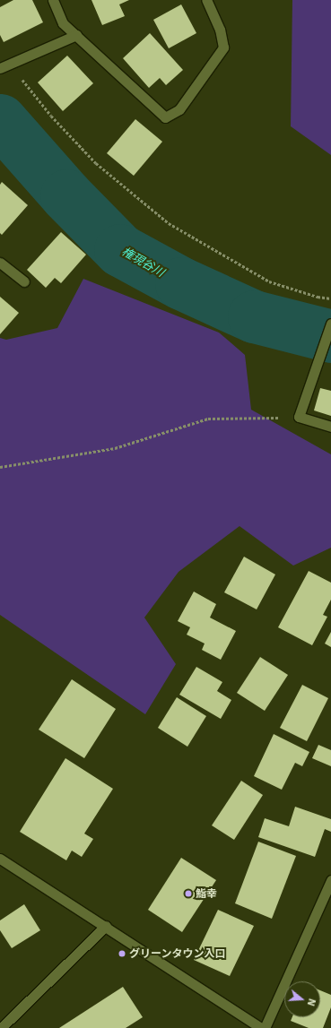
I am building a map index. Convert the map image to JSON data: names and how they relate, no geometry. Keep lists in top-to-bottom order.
{
  "water": ["権現谷川"],
  "places": ["鮨幸", "グリーンタウン入口"],
  "north": "right"
}
